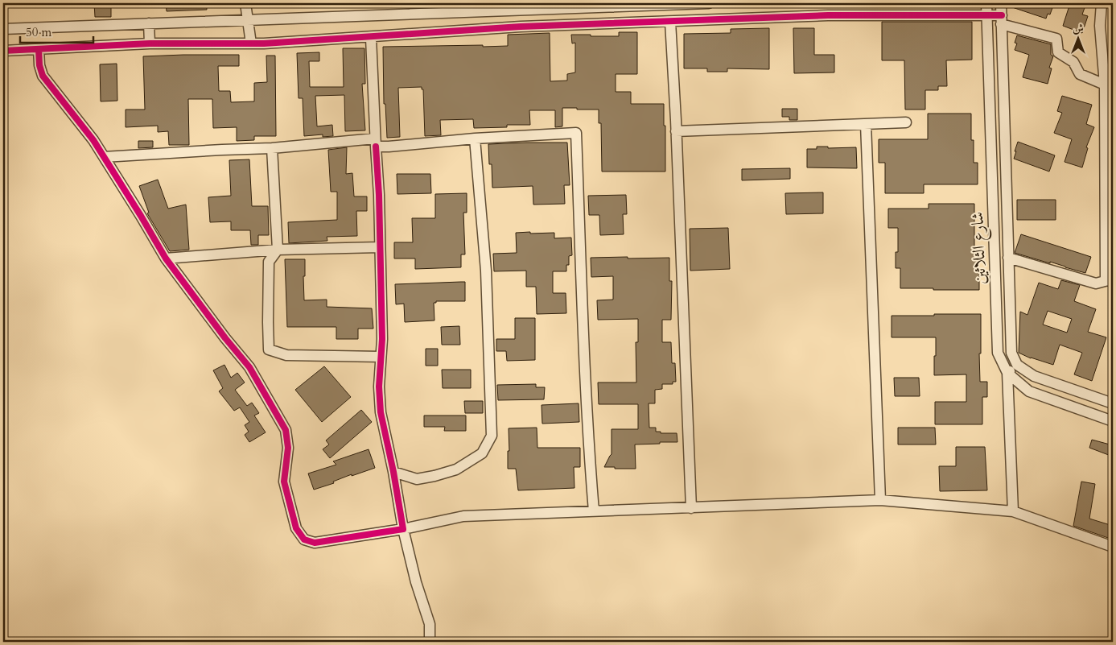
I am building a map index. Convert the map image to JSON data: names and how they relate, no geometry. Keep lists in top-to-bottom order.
{
  "streets": {
    "street": ["شارع الثلاثين"]
  },
  "scale_bar": "50 m",
  "north": "top"
}
